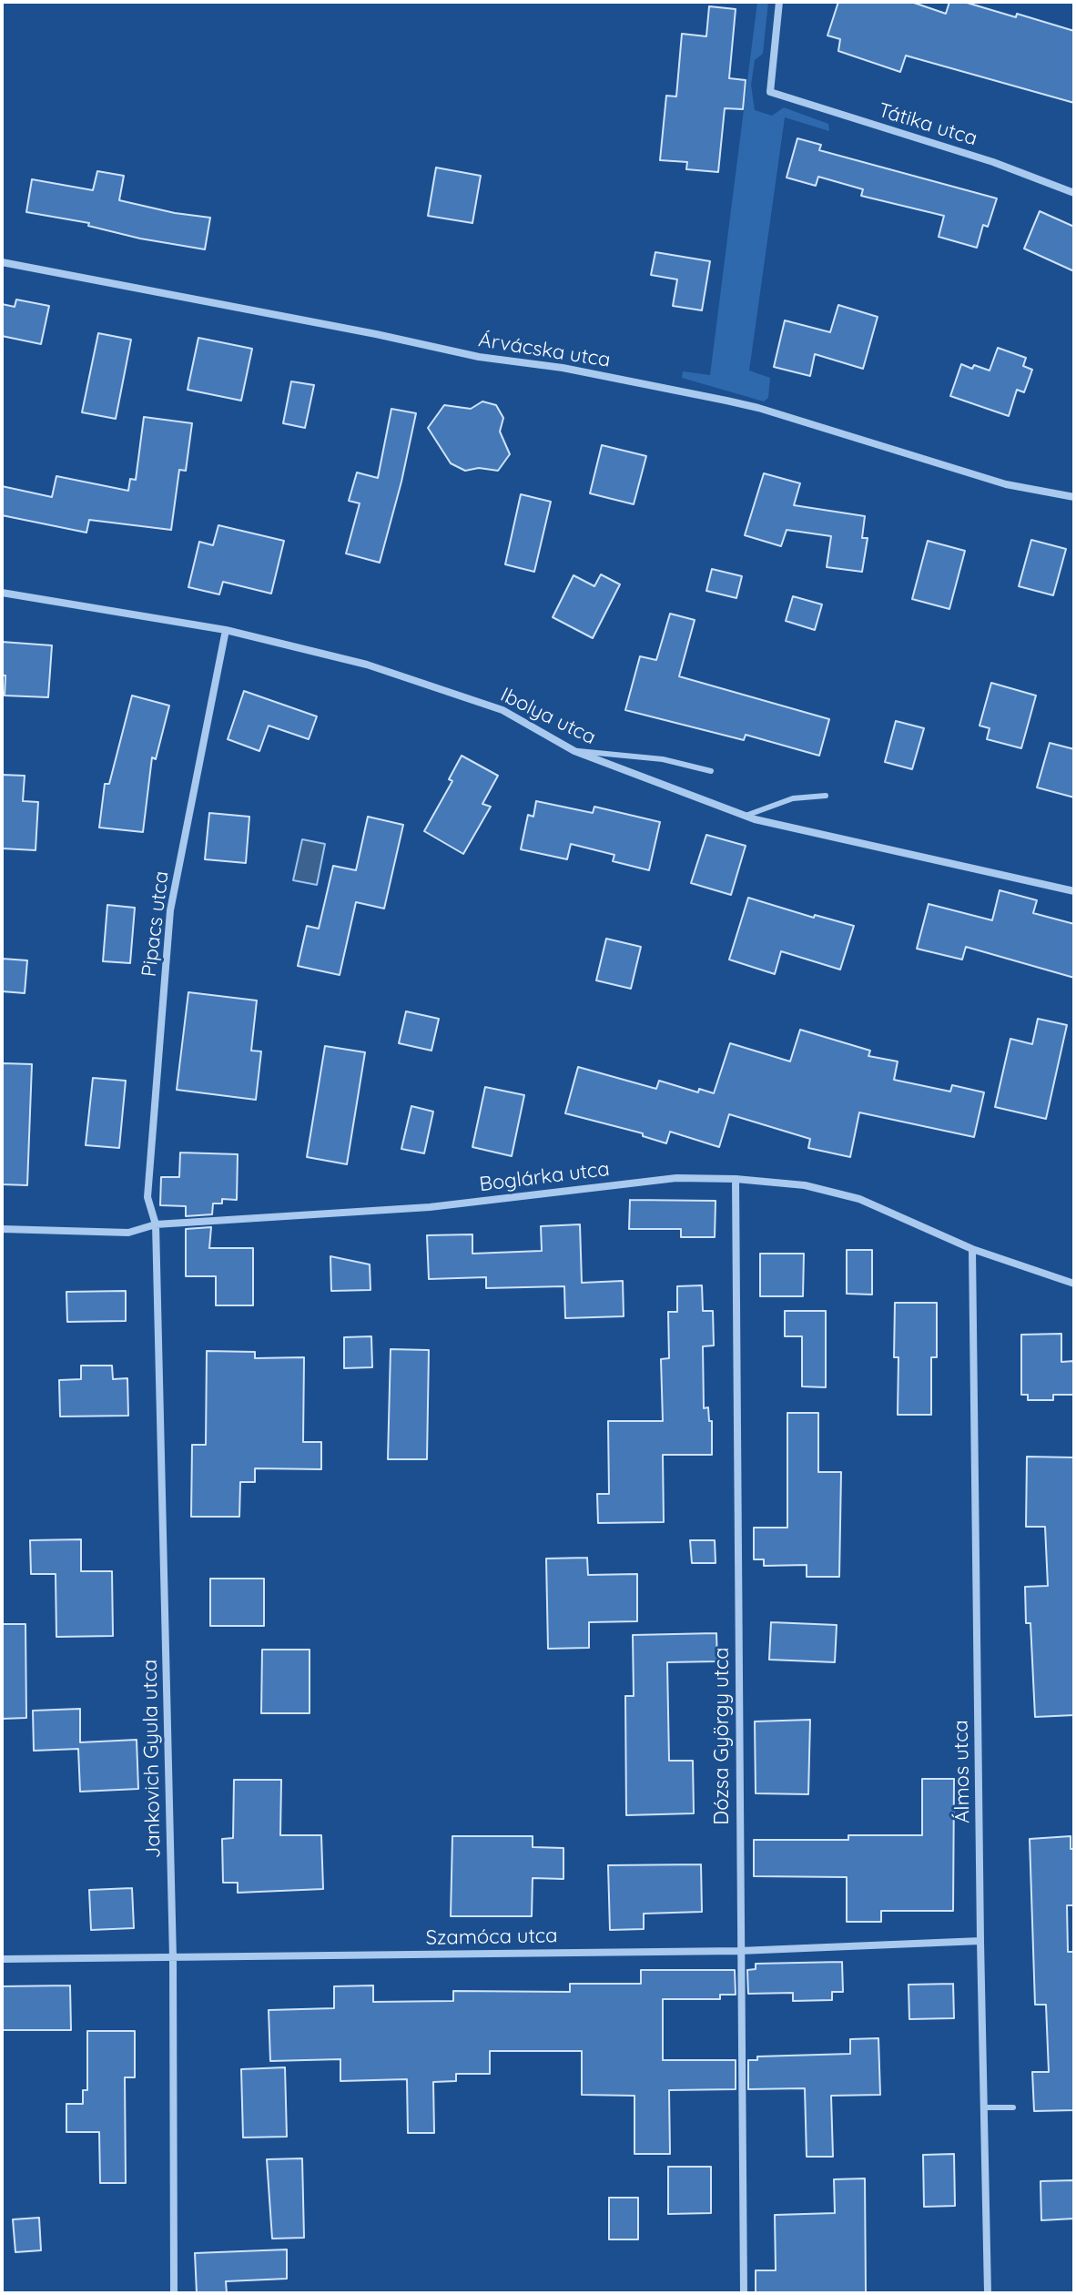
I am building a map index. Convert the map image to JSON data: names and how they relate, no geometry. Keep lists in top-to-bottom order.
{
  "streets": {
    "street": [
      "Tátika utca",
      "Árvácska utca",
      "Ibolya utca",
      "Pipacs utca",
      "Boglárka utca",
      "Dózsa György utca",
      "Jankovich Gyula utca",
      "Álmos utca",
      "Szamóca utca"
    ]
  },
  "crossings": [
    ["Ibolya utca", "Pipacs utca"],
    ["Pipacs utca", "Boglárka utca"],
    ["Pipacs utca", "Jankovich Gyula utca"],
    ["Boglárka utca", "Dózsa György utca"],
    ["Boglárka utca", "Jankovich Gyula utca"],
    ["Boglárka utca", "Álmos utca"],
    ["Dózsa György utca", "Szamóca utca"],
    ["Jankovich Gyula utca", "Szamóca utca"],
    ["Álmos utca", "Szamóca utca"]
  ]
}
